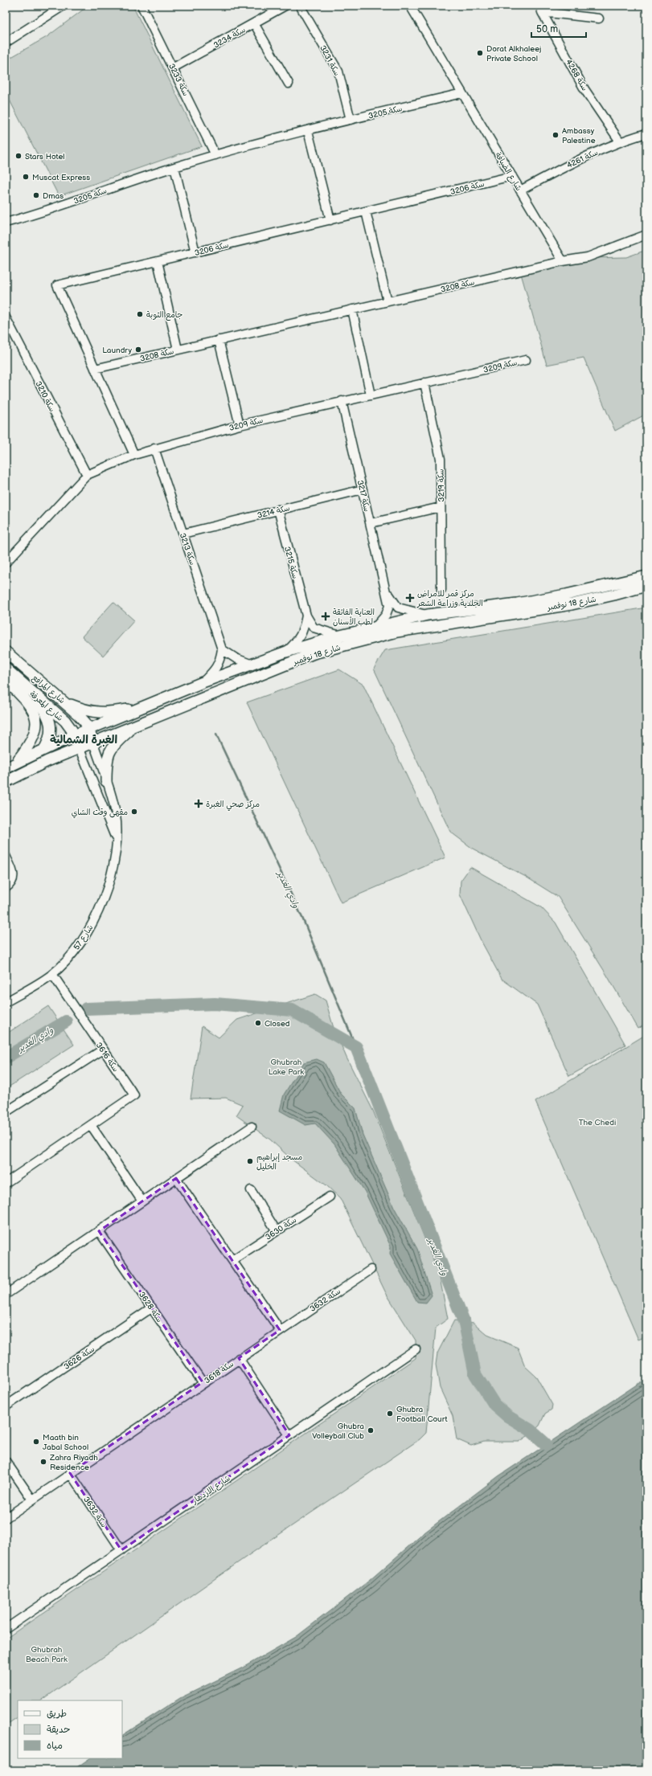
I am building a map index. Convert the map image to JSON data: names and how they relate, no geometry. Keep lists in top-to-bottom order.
{
  "streets": {
    "main road": ["شارع 18 نوفمبر", "شارع المرافع", "شارع المعرفة"],
    "street": [
      "سكة 3234",
      "سكة 3231",
      "سكة 4268",
      "سكة 3233",
      "سكة 3205",
      "سكة 4261",
      "شارع الضيافة",
      "سكة 3206",
      "سكة 3208",
      "سكة 3209",
      "سكة 3210",
      "سكة 3219",
      "سكة 3217",
      "سكة 3214",
      "سكة 3213",
      "سكة 3215",
      "شارع 57",
      "سكة 3616",
      "سكة 3630",
      "سكة 3632",
      "سكة 3628",
      "سكة 3626",
      "سكة 3618",
      "شارع الازدهار"
    ]
  },
  "crossings": [
    ["سكة 3234", "سكة 3233"],
    ["سكة 3231", "سكة 3205"],
    ["سكة 4268", "سكة 4261"],
    ["سكة 3233", "سكة 3205"],
    ["سكة 3205", "شارع الضيافة"],
    ["سكة 4261", "شارع الضيافة"],
    ["شارع الضيافة", "سكة 3206"],
    ["شارع الضيافة", "سكة 3208"],
    ["سكة 3206", "سكة 3208"],
    ["سكة 3209", "سكة 3210"],
    ["سكة 3209", "سكة 3219"],
    ["سكة 3209", "سكة 3217"],
    ["سكة 3209", "سكة 3213"],
    ["سكة 3217", "سكة 3214"],
    ["سكة 3217", "شارع 18 نوفمبر"],
    ["سكة 3214", "سكة 3213"],
    ["سكة 3214", "سكة 3215"],
    ["سكة 3215", "شارع 18 نوفمبر"],
    ["شارع 18 نوفمبر", "شارع المرافع"],
    ["شارع 18 نوفمبر", "شارع المعرفة"],
    ["شارع 18 نوفمبر", "شارع 57"],
    ["شارع 57", "سكة 3616"],
    ["سكة 3632", "سكة 3618"],
    ["سكة 3632", "شارع الازدهار"],
    ["سكة 3628", "سكة 3626"],
    ["سكة 3628", "سكة 3618"]
  ],
  "districts": ["الغبرة الشمالية"],
  "water": ["وادي الغدير"],
  "parks": ["Ghubrah Lake Park", "The Chedi", "Ghubrah Beach Park"],
  "places": {
    "other": [
      "Dorat Alkhaleej Private School",
      "Ambassy Palestine",
      "Stars Hotel",
      "Muscat Express",
      "Dmas",
      "جامع التوبة",
      "Laundry",
      "مقهى وقت الشاي",
      "Closed",
      "مسجد إبراهيم الخليل",
      "Ghubra Football Court",
      "Ghubra Volleyball Club",
      "Maath bin Jabal School",
      "Zahra Riyadh Residence"
    ],
    "health": ["مركز قمر للامراض الجلدية وزراعة الشعر", "العناية الفائقة لطب الأسنان", "مركز صحي الغبرة"]
  },
  "legend": ["طريق", "حديقة", "مياه"],
  "scale_bar": "50 m"
}
